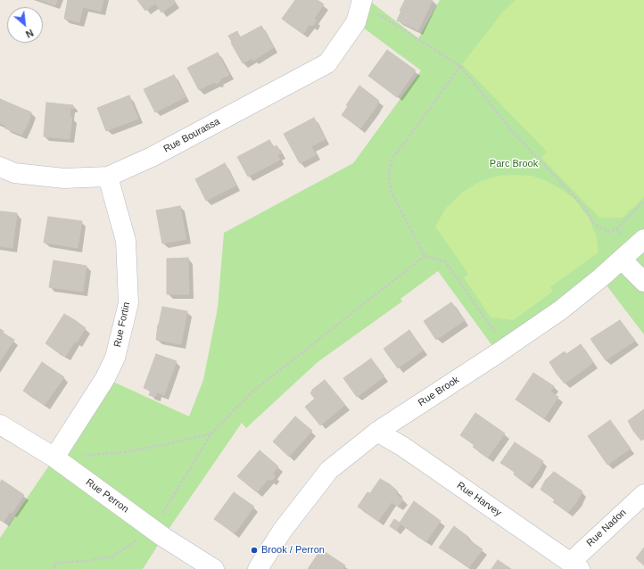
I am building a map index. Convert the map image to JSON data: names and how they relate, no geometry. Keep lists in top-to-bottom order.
{
  "streets": {
    "street": [
      "Rue Bourassa",
      "Rue Fortin",
      "Rue Brook",
      "Rue Perron",
      "Rue Harvey",
      "Rue Nadon"
    ]
  },
  "crossings": [
    ["Rue Bourassa", "Rue Fortin"],
    ["Rue Fortin", "Rue Perron"],
    ["Rue Brook", "Rue Harvey"],
    ["Rue Harvey", "Rue Nadon"]
  ],
  "parks": ["Parc Brook"],
  "places": ["Brook / Perron"],
  "north": "bottom right"
}
